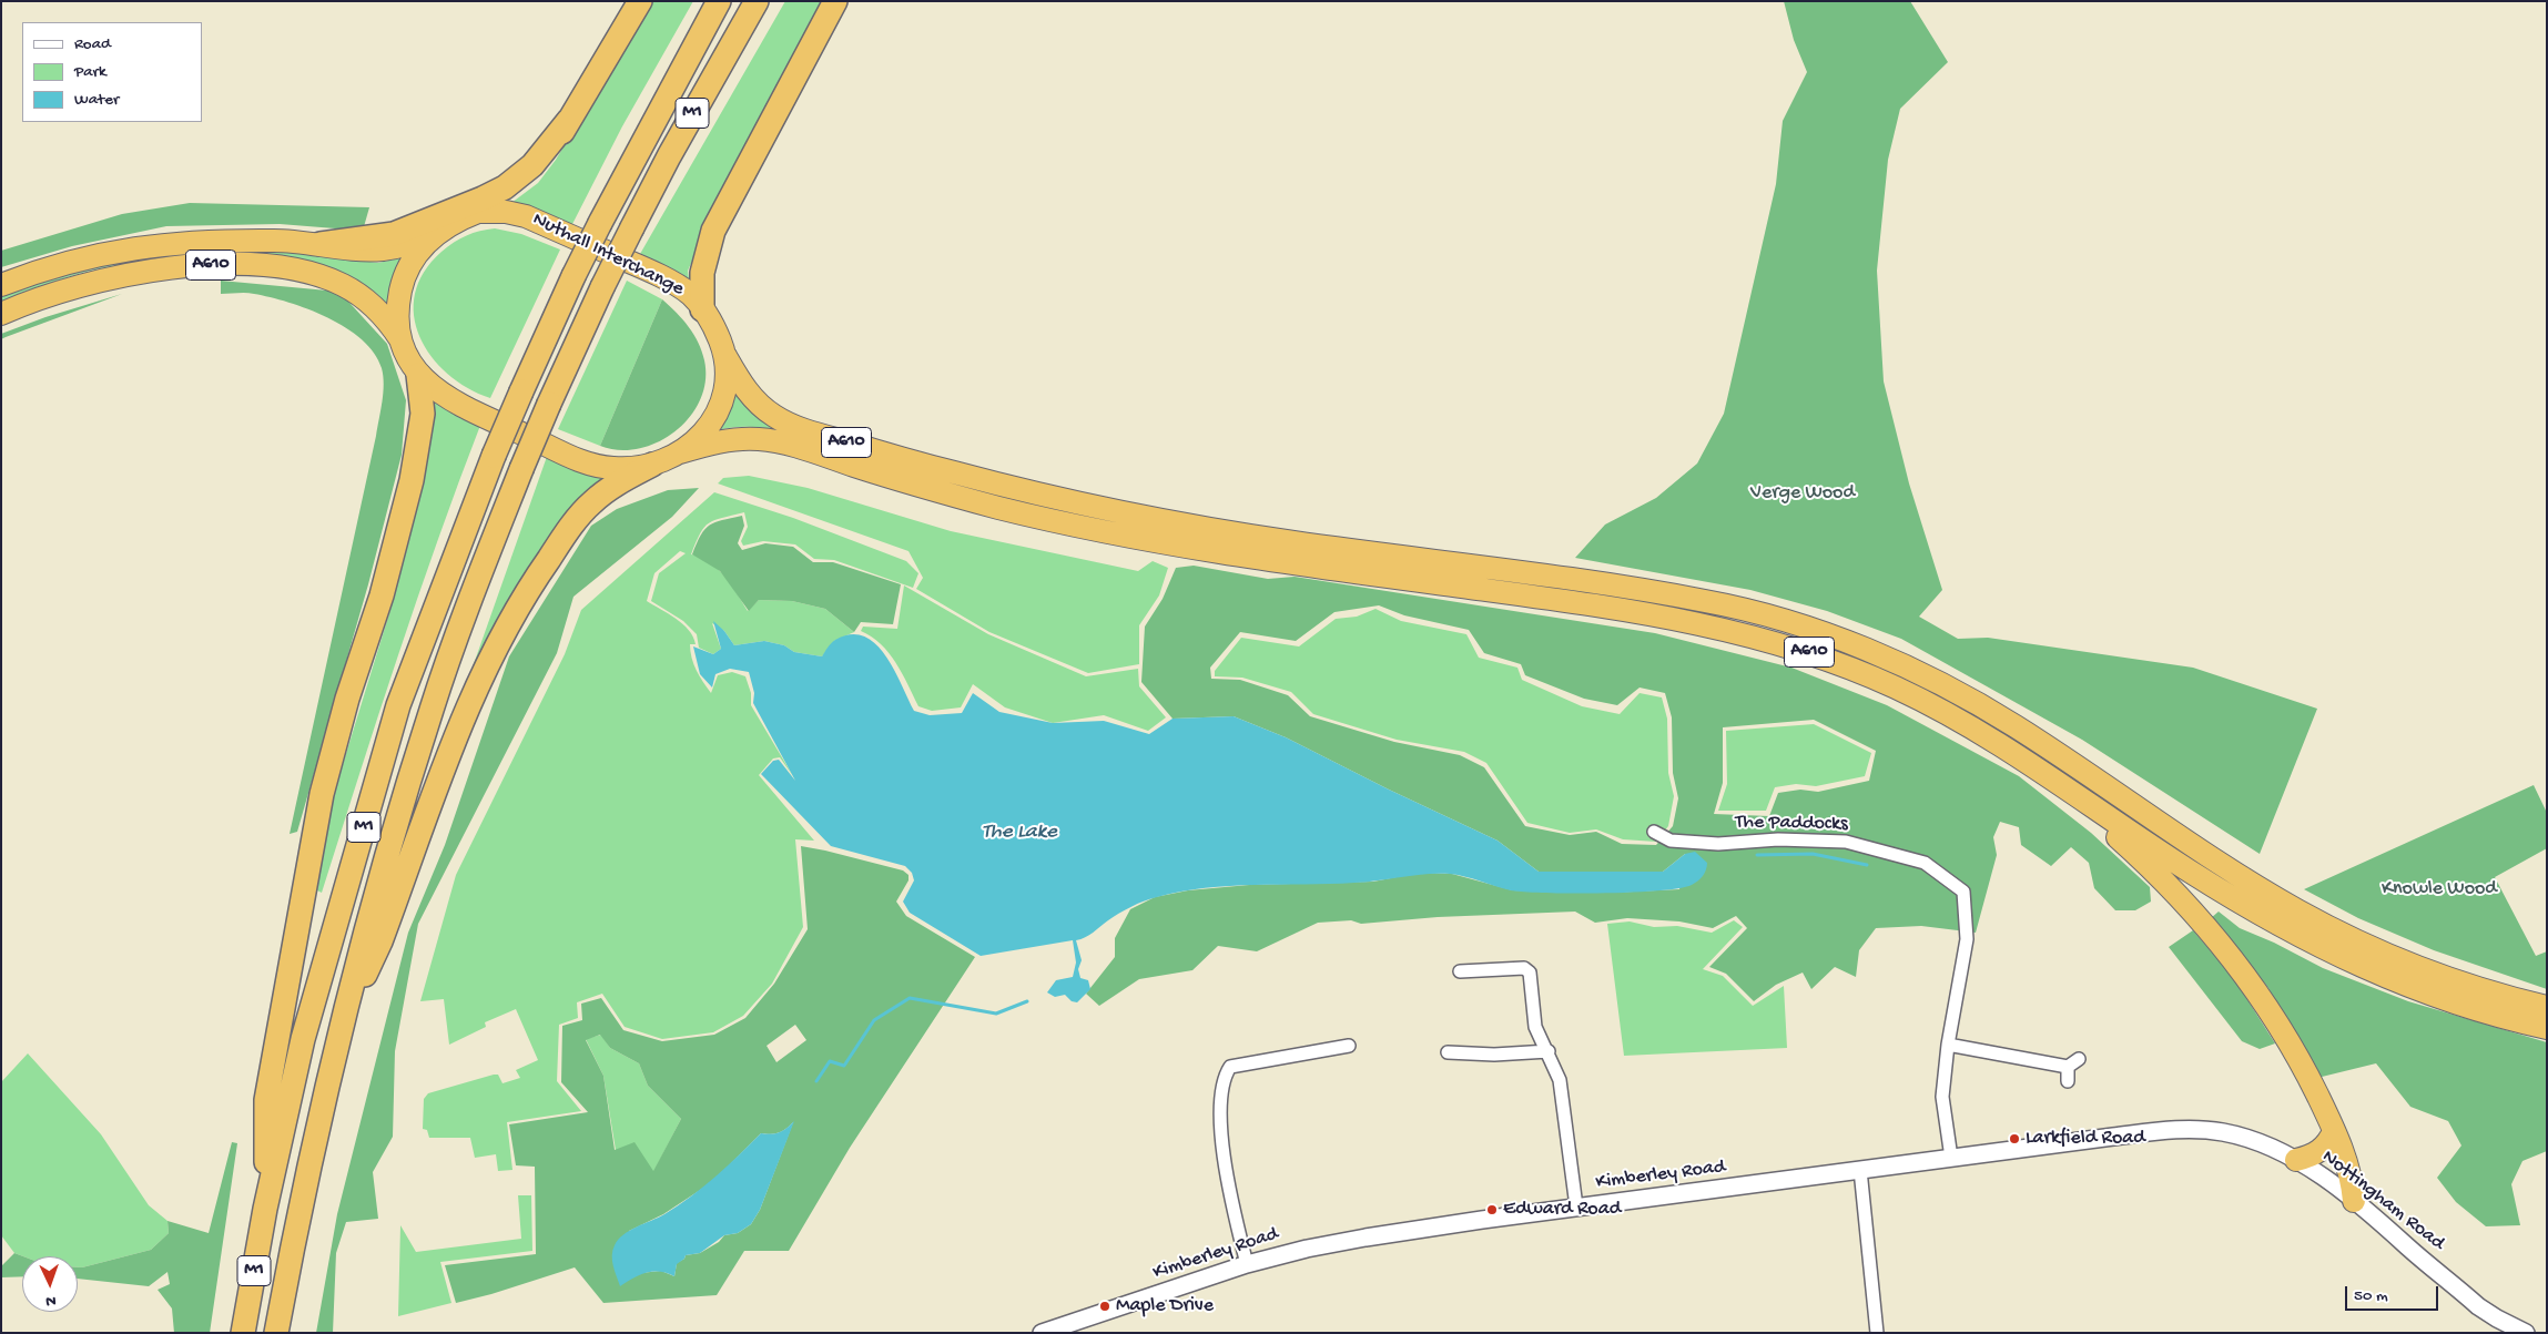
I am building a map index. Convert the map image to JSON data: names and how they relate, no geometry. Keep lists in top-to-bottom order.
{
  "streets": {
    "highway": ["M1", "Nuthall Interchange", "A610"],
    "street": ["The Paddocks", "Kimberley Road", "Nottingham Road"]
  },
  "crossings": [
    ["M1", "Nuthall Interchange"],
    ["Nuthall Interchange", "A610"],
    ["The Paddocks", "Kimberley Road"],
    ["Kimberley Road", "Nottingham Road"]
  ],
  "water": ["The Lake"],
  "parks": ["Verge Wood", "Knowle Wood"],
  "places": ["Larkfield Road", "Edward Road", "Maple Drive"],
  "legend": ["Road", "Park", "Water"],
  "scale_bar": "50 m",
  "north": "bottom"
}
